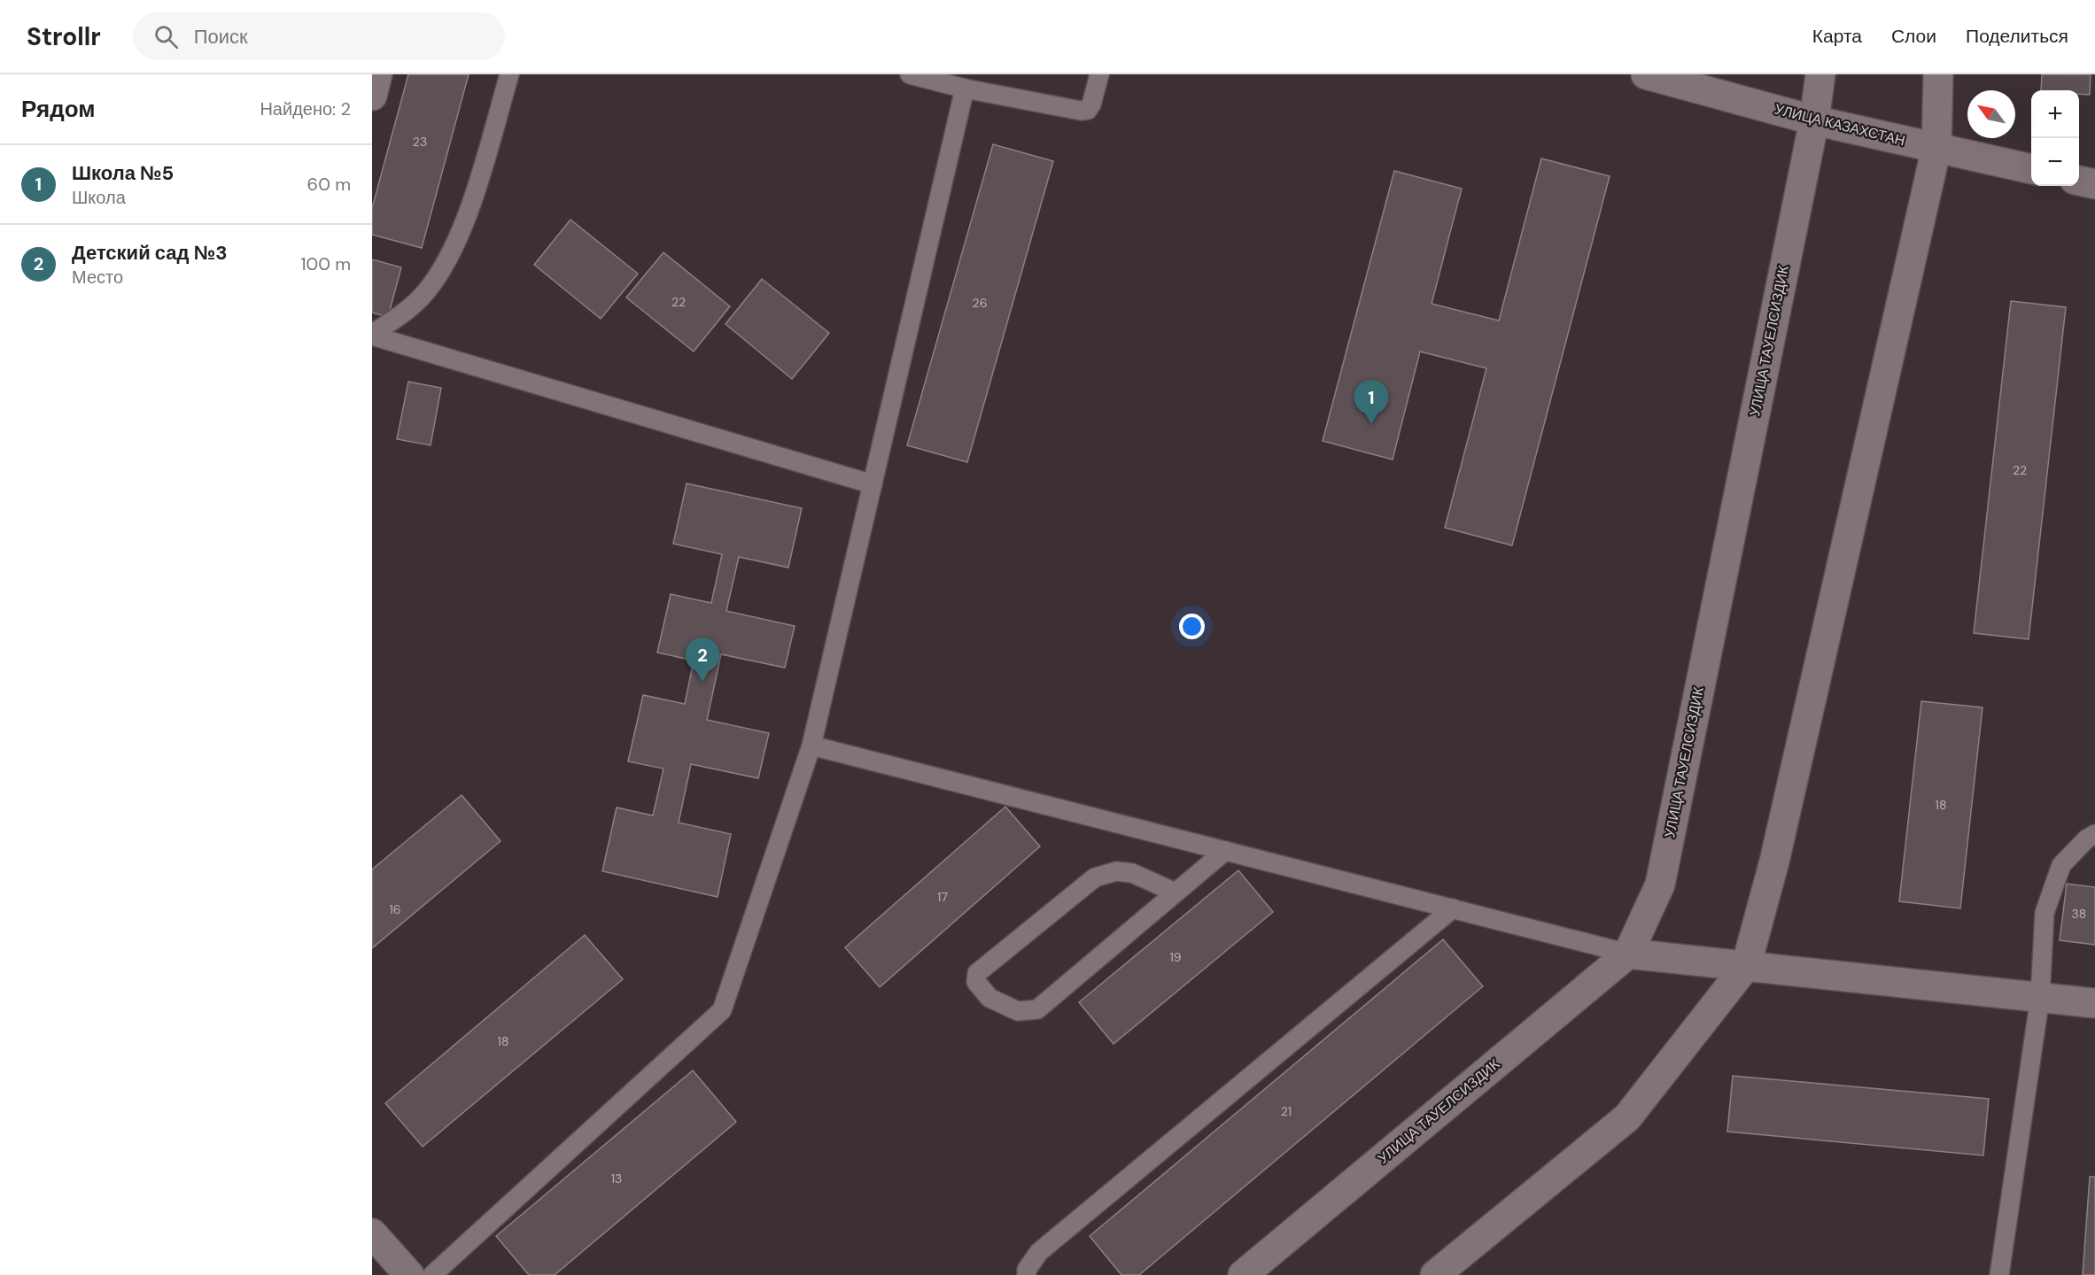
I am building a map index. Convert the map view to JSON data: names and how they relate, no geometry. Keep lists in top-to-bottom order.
{
  "streets": {
    "street": ["УЛИЦА КАЗАХСТАН", "УЛИЦА ТАУЕЛСИЗДИК"]
  },
  "crossings": [
    ["УЛИЦА КАЗАХСТАН", "УЛИЦА ТАУЕЛСИЗДИК"]
  ],
  "house_numbers": [
    "23",
    "22",
    "26",
    "22",
    "18",
    "17",
    "16",
    "38",
    "19",
    "18",
    "21",
    "13"
  ],
  "north": "top left",
  "page": {
    "header": "Strollr",
    "search": "Поиск",
    "nav": ["Карта", "Слои", "Поделиться"],
    "heading": ["Рядом", "Найдено: 2"],
    "map_buttons": ["+", "−"],
    "list": [
      {
        "mark": "1",
        "name": "Школа №5",
        "note": "Школа",
        "value": "60 m"
      },
      {
        "mark": "2",
        "name": "Детский сад №3",
        "note": "Место",
        "value": "100 m"
      }
    ],
    "pins": ["1", "2"]
  }
}
